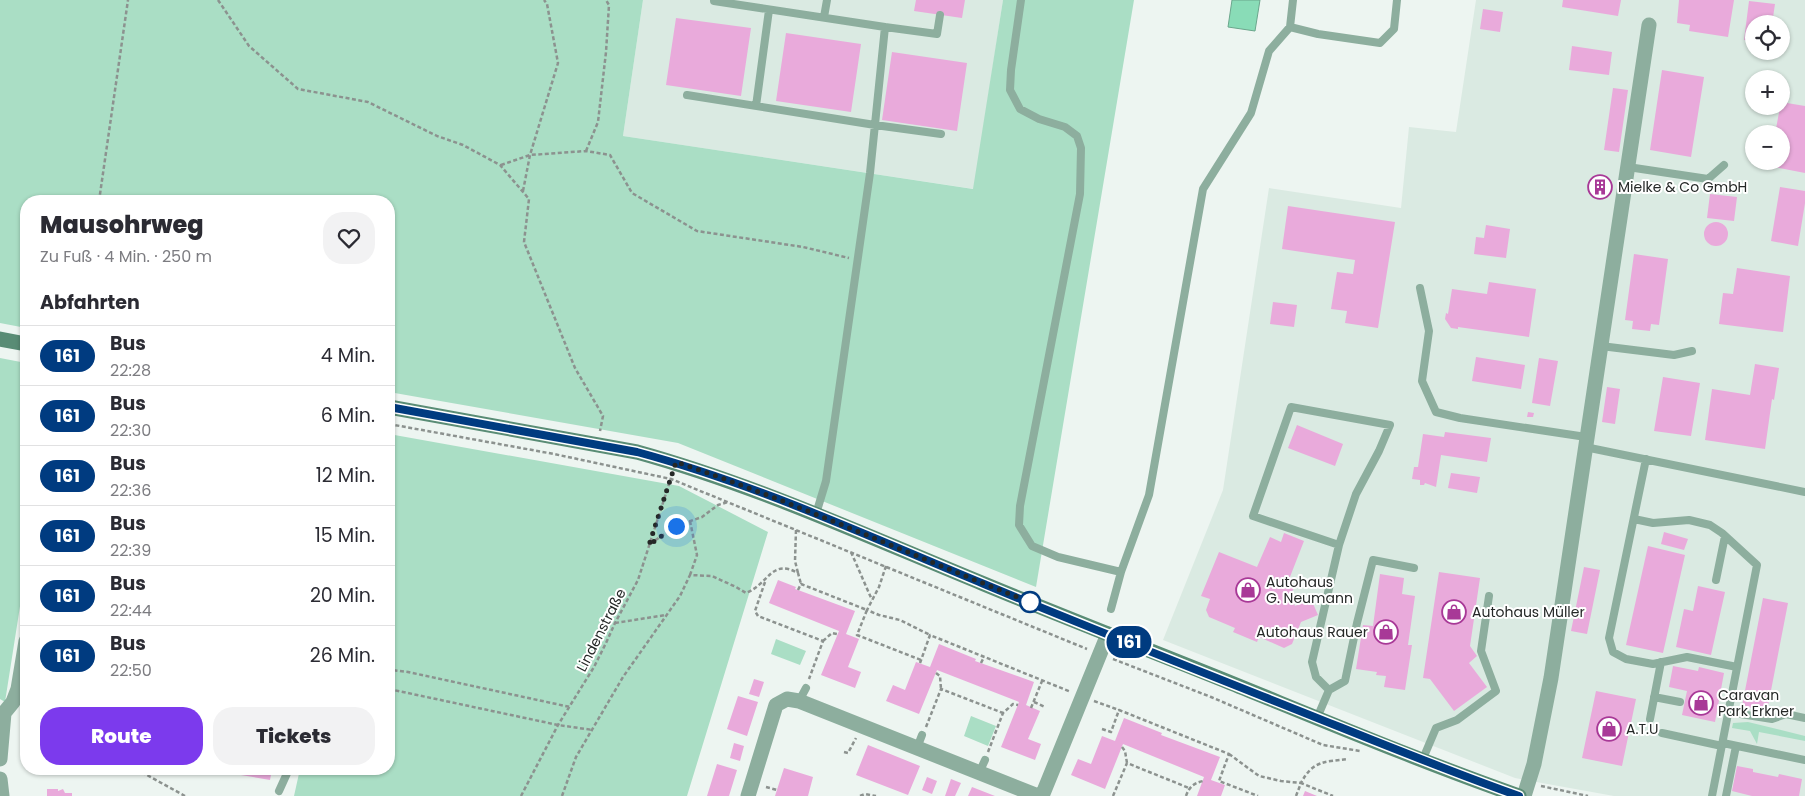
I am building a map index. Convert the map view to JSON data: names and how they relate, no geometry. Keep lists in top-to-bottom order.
{
  "streets": {
    "path": ["Lindenstraße"]
  },
  "places": {
    "building": ["Mielke & Co GmbH"],
    "shop": [
      "Autohaus G. Neumann",
      "Autohaus Müller",
      "Autohaus Rauer",
      "Caravan Park Erkner",
      "A.T.U"
    ]
  },
  "lines": ["bus line 161"],
  "page": {
    "on_map": "161",
    "map_buttons": ["+", "−"],
    "heading": [
      ["Mausohrweg", "Zu Fuß · 4 Min. · 250 m"],
      "Abfahrten"
    ],
    "list": [
      {
        "mark": "161",
        "name": "Bus",
        "note": "22:28",
        "value": "4 Min."
      },
      {
        "mark": "161",
        "name": "Bus",
        "note": "22:30",
        "value": "6 Min."
      },
      {
        "mark": "161",
        "name": "Bus",
        "note": "22:36",
        "value": "12 Min."
      },
      {
        "mark": "161",
        "name": "Bus",
        "note": "22:39",
        "value": "15 Min."
      },
      {
        "mark": "161",
        "name": "Bus",
        "note": "22:44",
        "value": "20 Min."
      },
      {
        "mark": "161",
        "name": "Bus",
        "note": "22:50",
        "value": "26 Min."
      }
    ],
    "buttons": ["Route", "Tickets"]
  }
}
